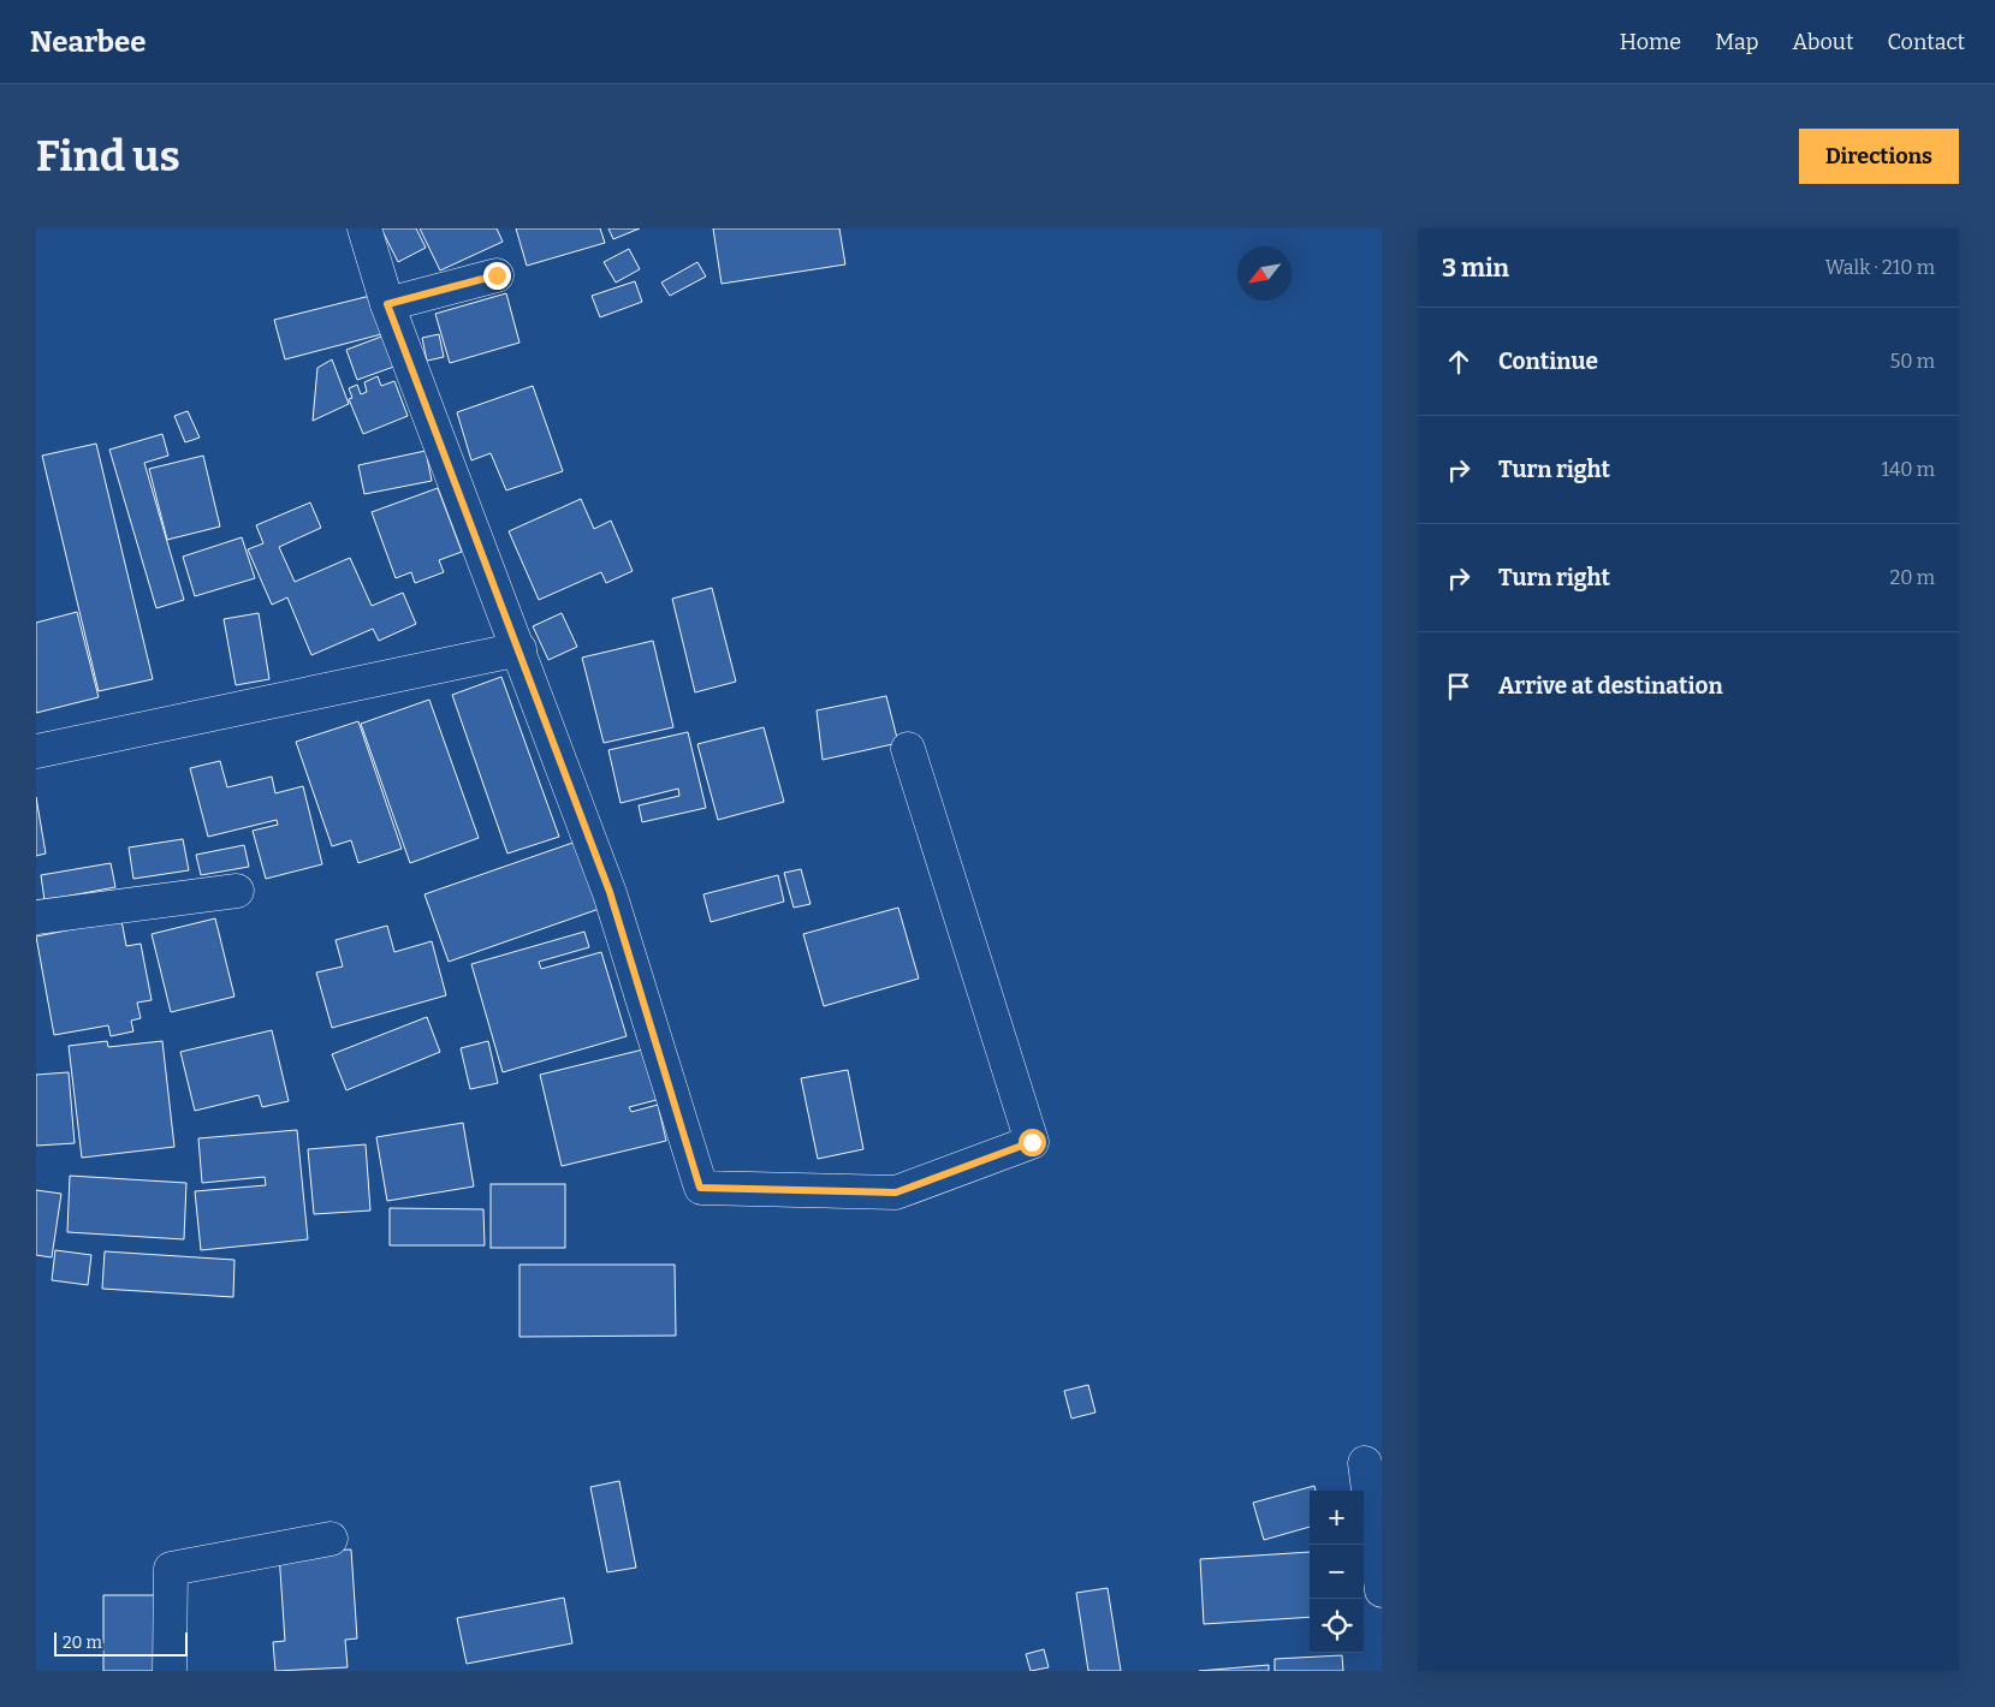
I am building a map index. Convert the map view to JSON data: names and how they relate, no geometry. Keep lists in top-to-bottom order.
{
  "scale_bar": "20 m",
  "north": "bottom left",
  "page": {
    "header": "Nearbee",
    "nav": [
      "Home",
      "Map",
      "About",
      "Contact"
    ],
    "buttons": "Directions",
    "title": "Find us",
    "heading": ["3 min", "Walk · 210 m"],
    "list": [
      ["Continue", "50 m"],
      ["Turn right", "140 m"],
      ["Turn right", "20 m"],
      "Arrive at destination"
    ],
    "map_buttons": ["+", "−"],
    "scale": "20 m"
  }
}
